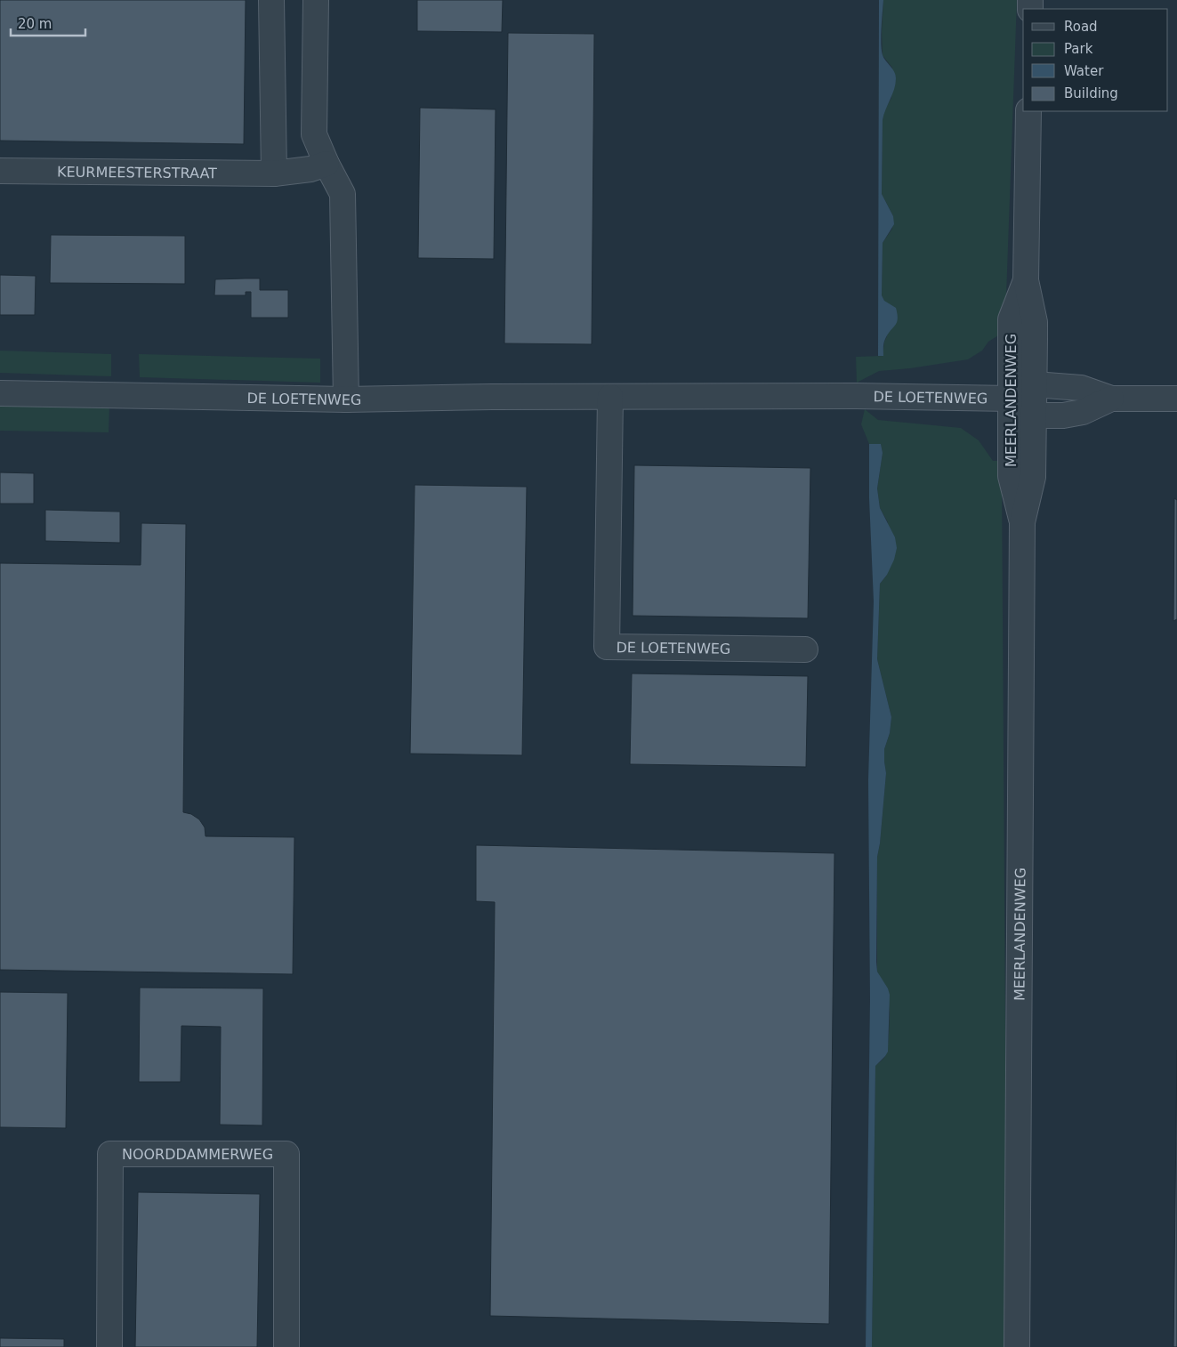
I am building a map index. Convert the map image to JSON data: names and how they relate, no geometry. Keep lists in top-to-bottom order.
{
  "streets": {
    "street": [
      "KEURMEESTERSTRAAT",
      "DE LOETENWEG",
      "MEERLANDENWEG",
      "NOORDDAMMERWEG"
    ]
  },
  "crossings": [
    ["DE LOETENWEG", "MEERLANDENWEG"]
  ],
  "legend": [
    "Road",
    "Park",
    "Water",
    "Building"
  ],
  "scale_bar": "20 m"
}
